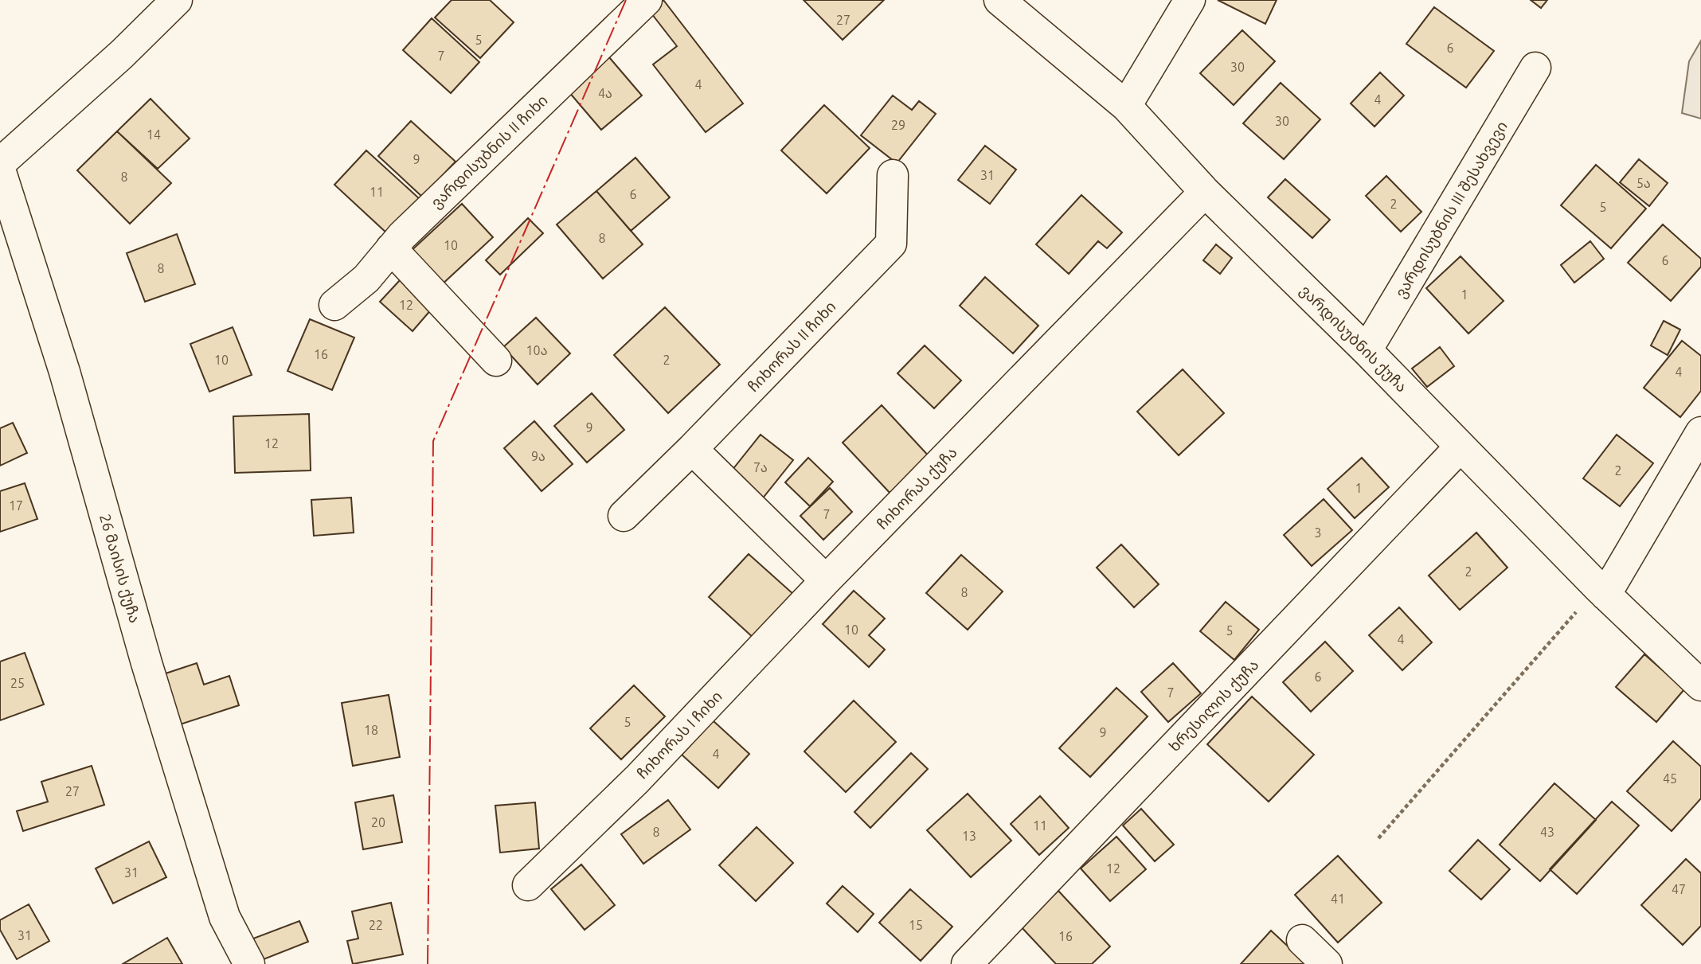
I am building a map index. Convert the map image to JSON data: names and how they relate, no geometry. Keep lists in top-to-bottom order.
{
  "streets": {
    "street": [
      "ვარდისუბნის II ჩიხი",
      "ვარდისუბნის III შესახვევი",
      "ვარდისუბნის ქუჩა",
      "ჩიხორას II ჩიხი",
      "ჩიხორას ქუჩა",
      "26 მაისის ქუჩა",
      "ხრესილის ქუჩა",
      "ჩიხორას I ჩიხი"
    ]
  },
  "crossings": [
    ["ვარდისუბნის III შესახვევი", "ვარდისუბნის ქუჩა"],
    ["ვარდისუბნის ქუჩა", "ჩიხორას ქუჩა"],
    ["ვარდისუბნის ქუჩა", "ხრესილის ქუჩა"],
    ["ჩიხორას ქუჩა", "ჩიხორას I ჩიხი"]
  ],
  "house_numbers": [
    "27",
    "5",
    "6",
    "7",
    "30",
    "4",
    "4ა",
    "4",
    "30",
    "29",
    "14",
    "9",
    "31",
    "8",
    "5ა",
    "11",
    "6",
    "2",
    "5",
    "8",
    "10",
    "6",
    "8",
    "1",
    "12",
    "10ა",
    "16",
    "10",
    "2",
    "4",
    "9",
    "12",
    "9ა",
    "7ა",
    "2",
    "1",
    "17",
    "7",
    "3",
    "2",
    "8",
    "10",
    "5",
    "4",
    "6",
    "25",
    "7",
    "5",
    "18",
    "9",
    "4",
    "45",
    "27",
    "20",
    "11",
    "8",
    "43",
    "13",
    "12",
    "31",
    "47",
    "41",
    "22",
    "15",
    "31",
    "16"
  ]
}
